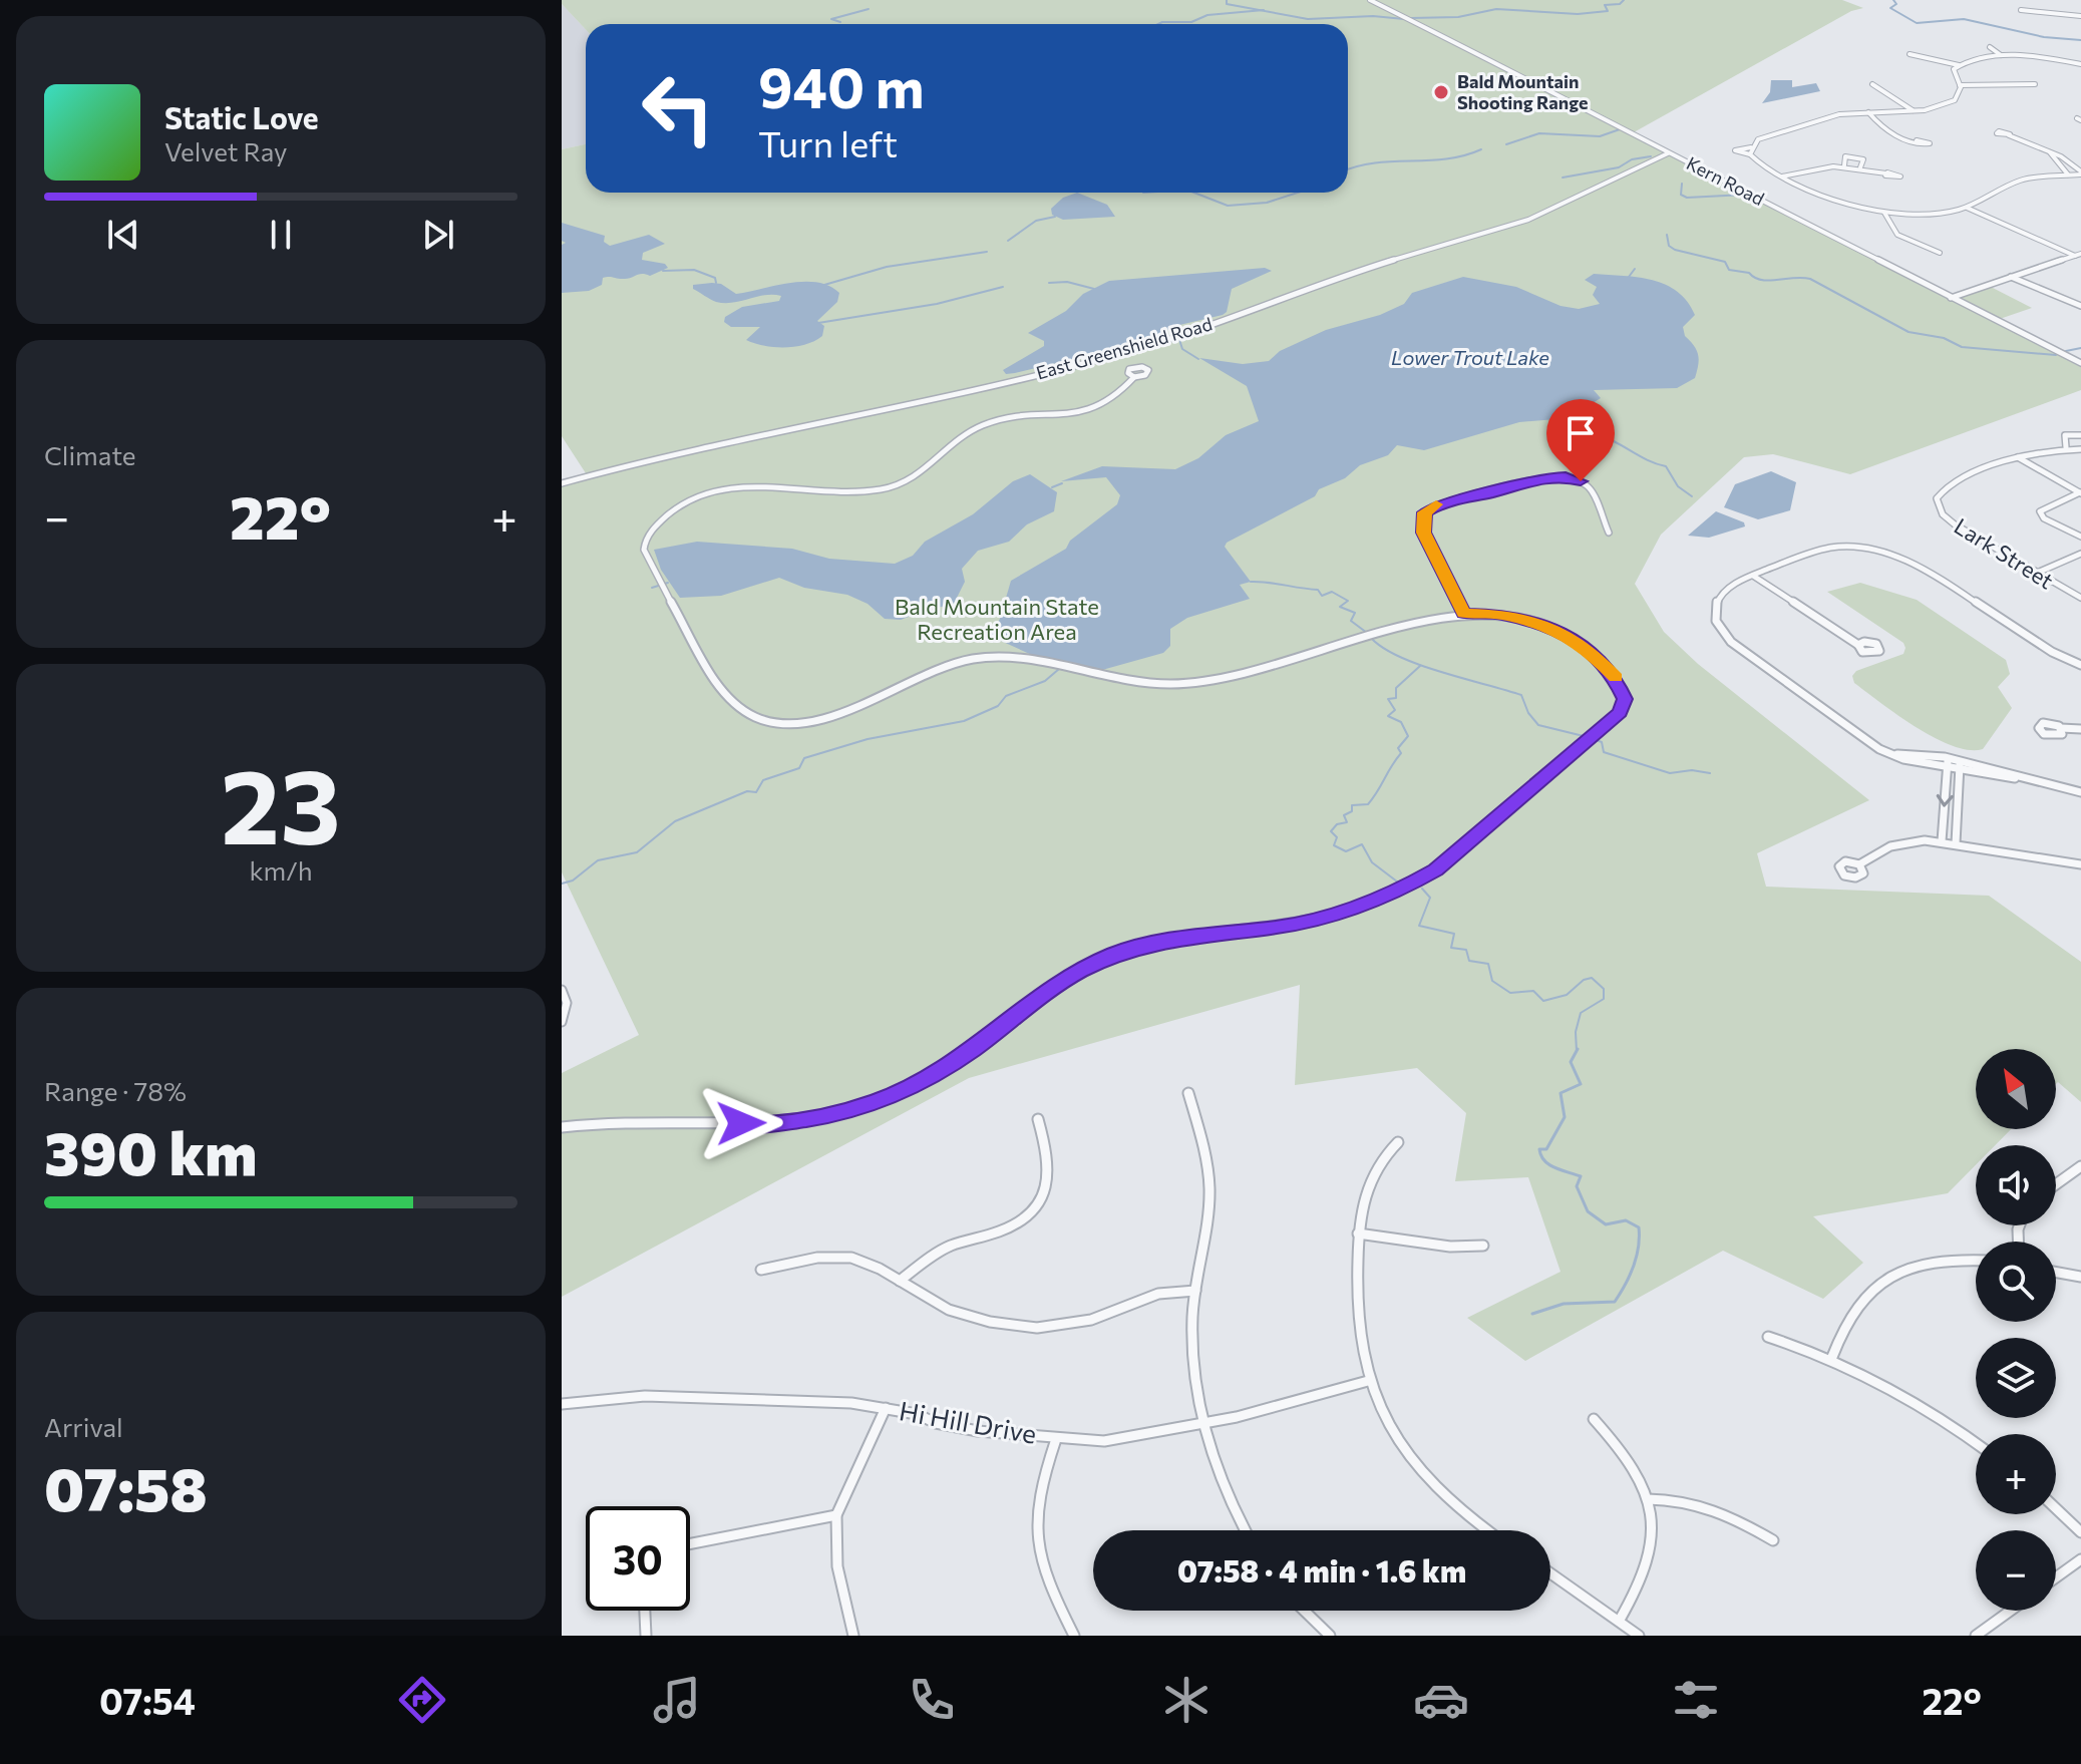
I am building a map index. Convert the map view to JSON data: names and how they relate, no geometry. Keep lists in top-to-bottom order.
{
  "streets": {
    "street": [
      "Kern Road",
      "East Greenshield Road",
      "Lark Street",
      "Hi Hill Drive"
    ]
  },
  "crossings": [
    ["Kern Road", "East Greenshield Road"]
  ],
  "water": ["Lower Trout Lake"],
  "parks": ["Bald Mountain State Recreation Area"],
  "places": ["Bald Mountain Shooting Range"],
  "north": "top left",
  "page": {
    "turn": ["940 m", "Turn left"],
    "song": ["Static Love", "Velvet Ray"],
    "tile": [
      "Climate",
      ["23", "km/h"],
      ["Range · 78%", "390 km"],
      ["Arrival", "07:58"]
    ],
    "heat": ["−", "22°", "+"],
    "map_buttons": ["+", "−"],
    "limit": "30",
    "trip": "07:58 · 4 min · 1.6 km",
    "tabs": ["07:54", "22°"]
  }
}
